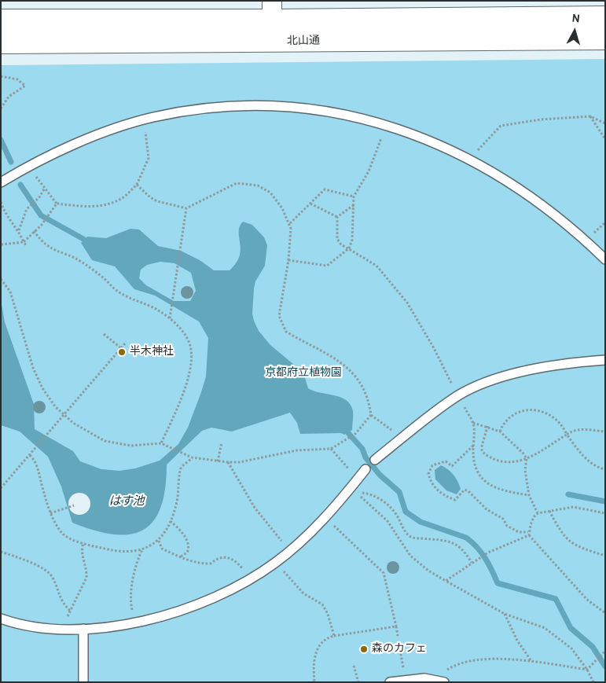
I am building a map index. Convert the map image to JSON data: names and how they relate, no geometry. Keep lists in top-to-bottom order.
{
  "streets": {
    "street": ["北山通"]
  },
  "water": ["はす池"],
  "parks": ["京都府立植物園"],
  "places": ["半木神社", "森のカフェ"],
  "north": "top"
}
